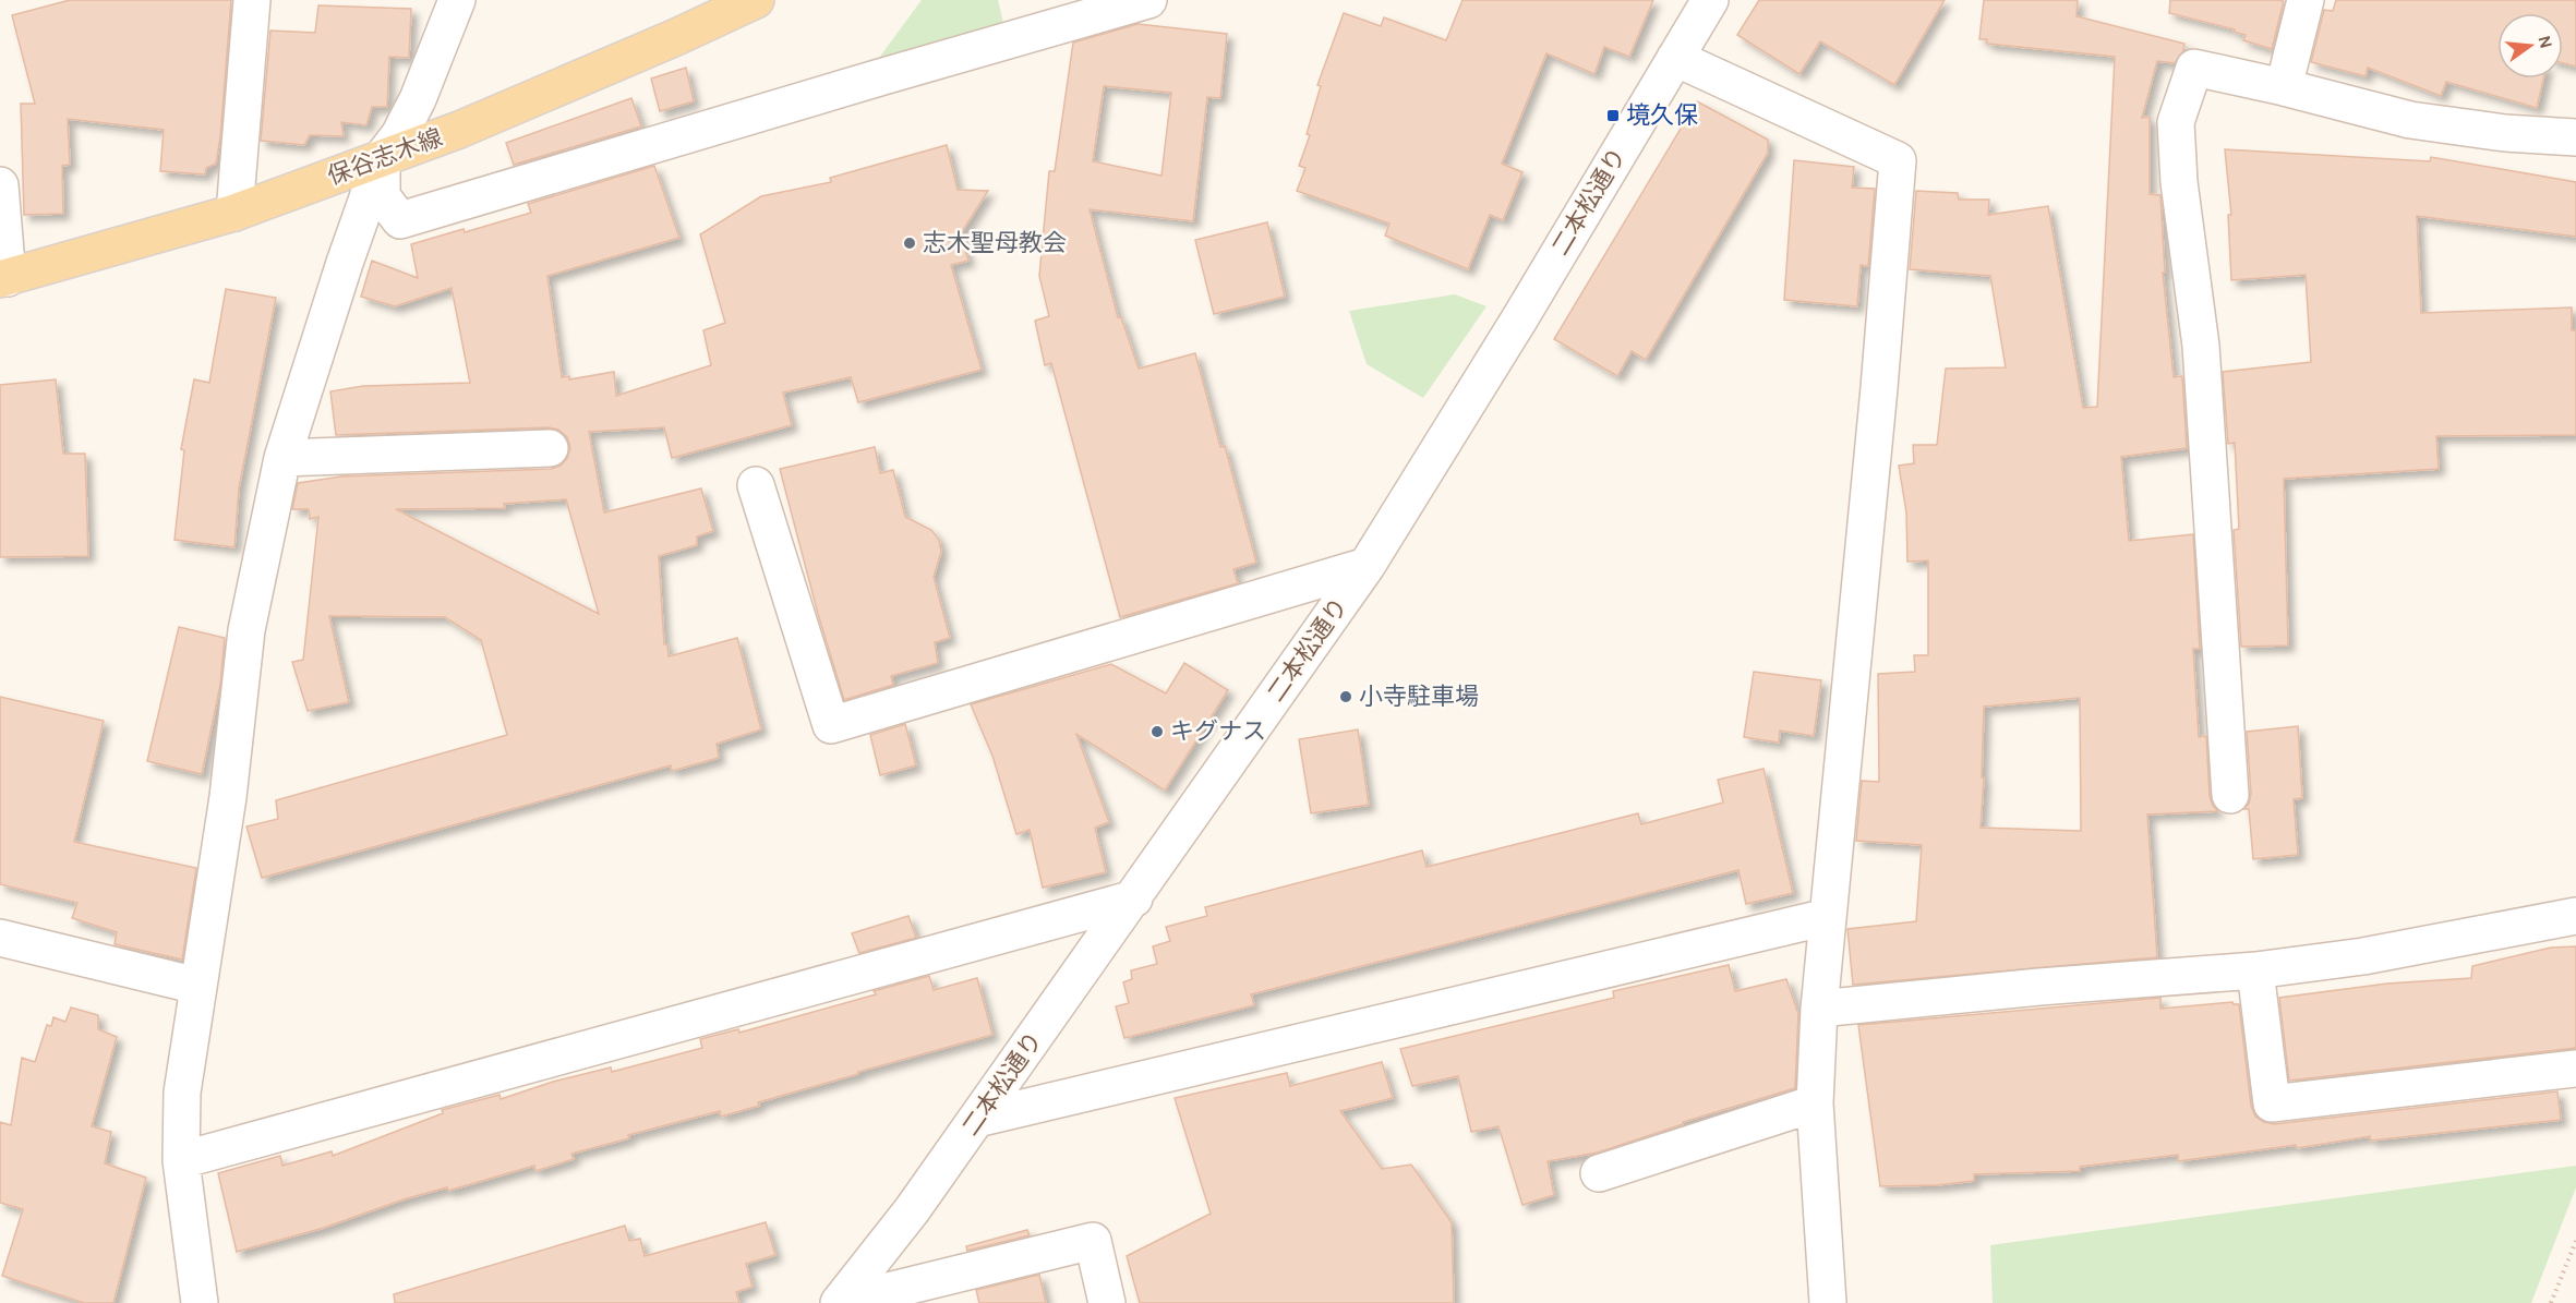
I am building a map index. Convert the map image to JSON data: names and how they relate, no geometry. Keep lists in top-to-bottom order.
{
  "streets": {
    "main road": ["保谷志木線"],
    "street": ["二本松通り"]
  },
  "places": {
    "transit": ["境久保"],
    "other": ["志木聖母教会", "小寺駐車場", "キグナス"]
  },
  "north": "right"
}
